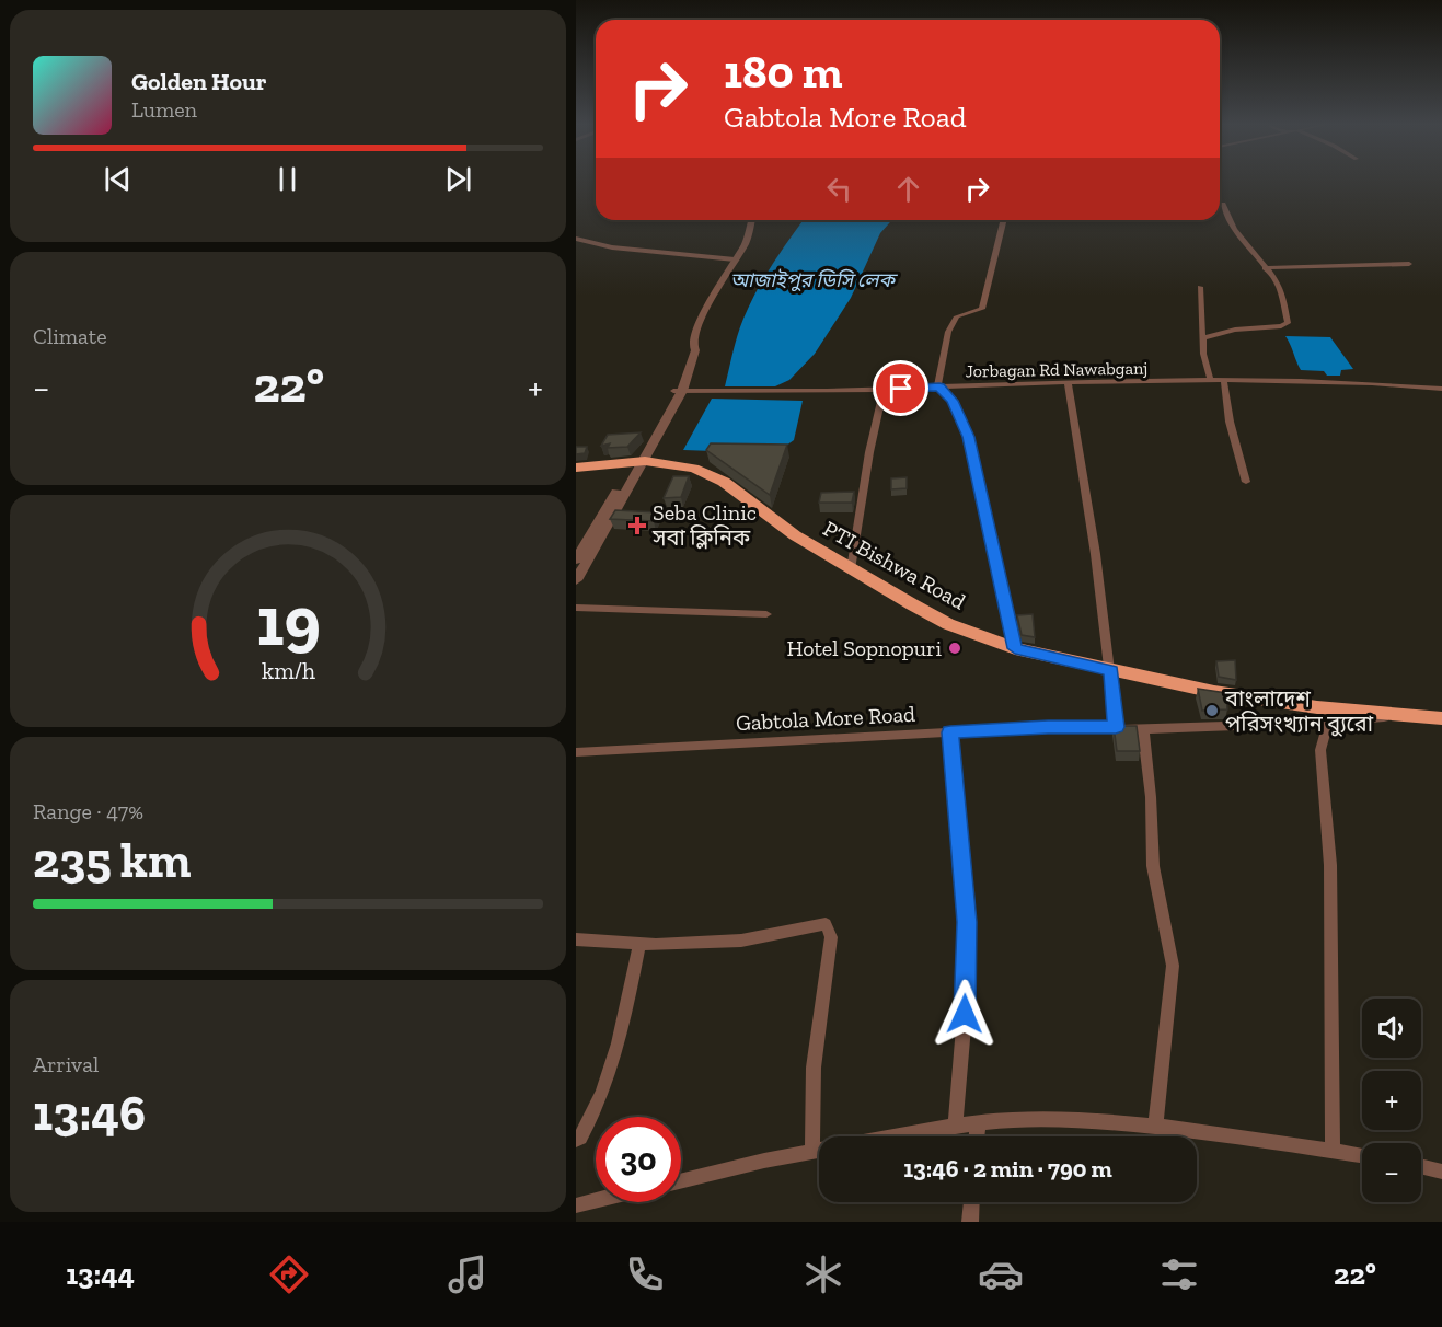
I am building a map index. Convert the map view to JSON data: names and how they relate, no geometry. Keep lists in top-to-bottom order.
{
  "streets": {
    "highway": ["PTI Bishwa Road"],
    "street": ["Jorbagan Rd Nawabganj", "Gabtola More Road"]
  },
  "crossings": [
    ["PTI Bishwa Road", "Gabtola More Road"]
  ],
  "water": ["আজাইপুর ডিসি লেক"],
  "places": {
    "health": ["Seba Clinic সবা ক্লিনিক"],
    "other": ["Hotel Sopnopuri", "বাংলাদেশ পরিসংখ্যান ব্যুরো"]
  },
  "page": {
    "turn": ["180 m", "Gabtola More Road"],
    "song": ["Golden Hour", "Lumen"],
    "tile": [
      "Climate",
      ["Range · 47%", "235 km"],
      ["Arrival", "13:46"]
    ],
    "heat": ["−", "22°", "+"],
    "map_buttons": ["+", "−"],
    "limit": "30",
    "trip": "13:46 · 2 min · 790 m",
    "tabs": ["13:44", "22°"],
    "gauge": ["19", "km/h"]
  }
}
